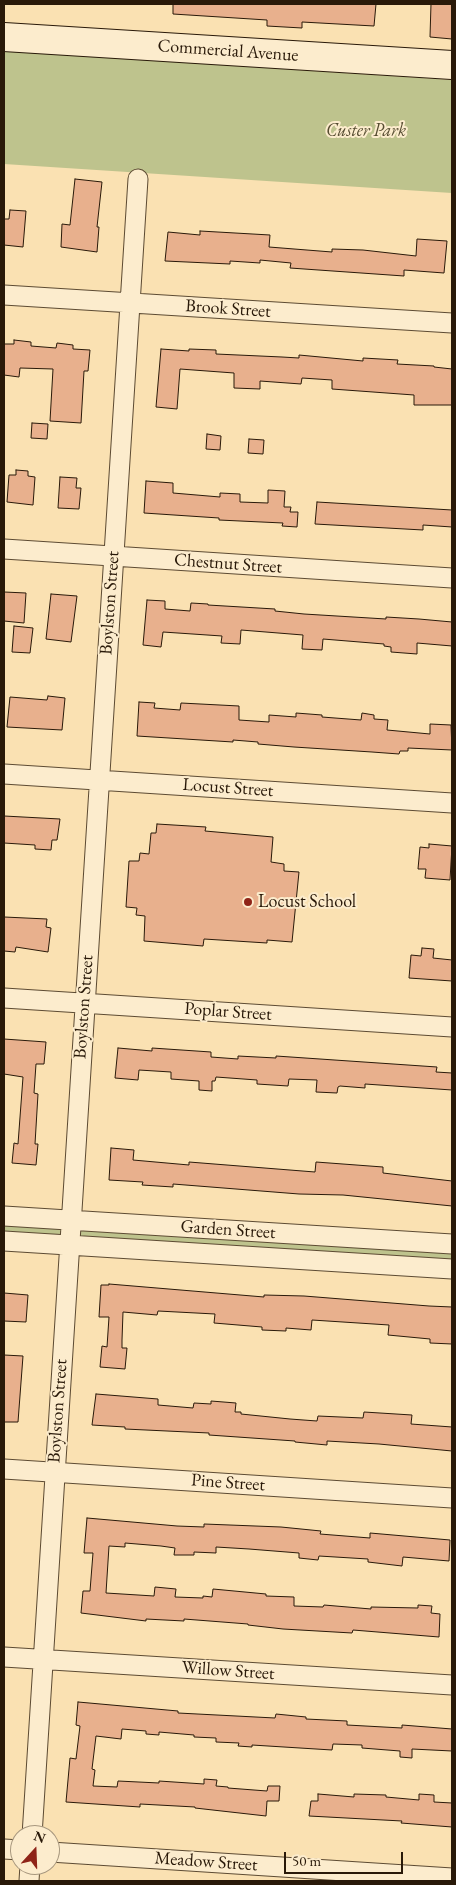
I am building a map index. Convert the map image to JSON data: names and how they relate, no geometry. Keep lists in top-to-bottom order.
{
  "streets": {
    "street": [
      "Commercial Avenue",
      "Brook Street",
      "Chestnut Street",
      "Boylston Street",
      "Locust Street",
      "Poplar Street",
      "Garden Street",
      "Pine Street",
      "Willow Street",
      "Meadow Street"
    ]
  },
  "crossings": [
    ["Brook Street", "Boylston Street"],
    ["Chestnut Street", "Boylston Street"],
    ["Boylston Street", "Locust Street"],
    ["Boylston Street", "Poplar Street"],
    ["Boylston Street", "Garden Street"],
    ["Boylston Street", "Pine Street"],
    ["Boylston Street", "Willow Street"]
  ],
  "parks": ["Custer Park"],
  "places": ["Locust School"],
  "scale_bar": "50 m",
  "north": "top"
}
